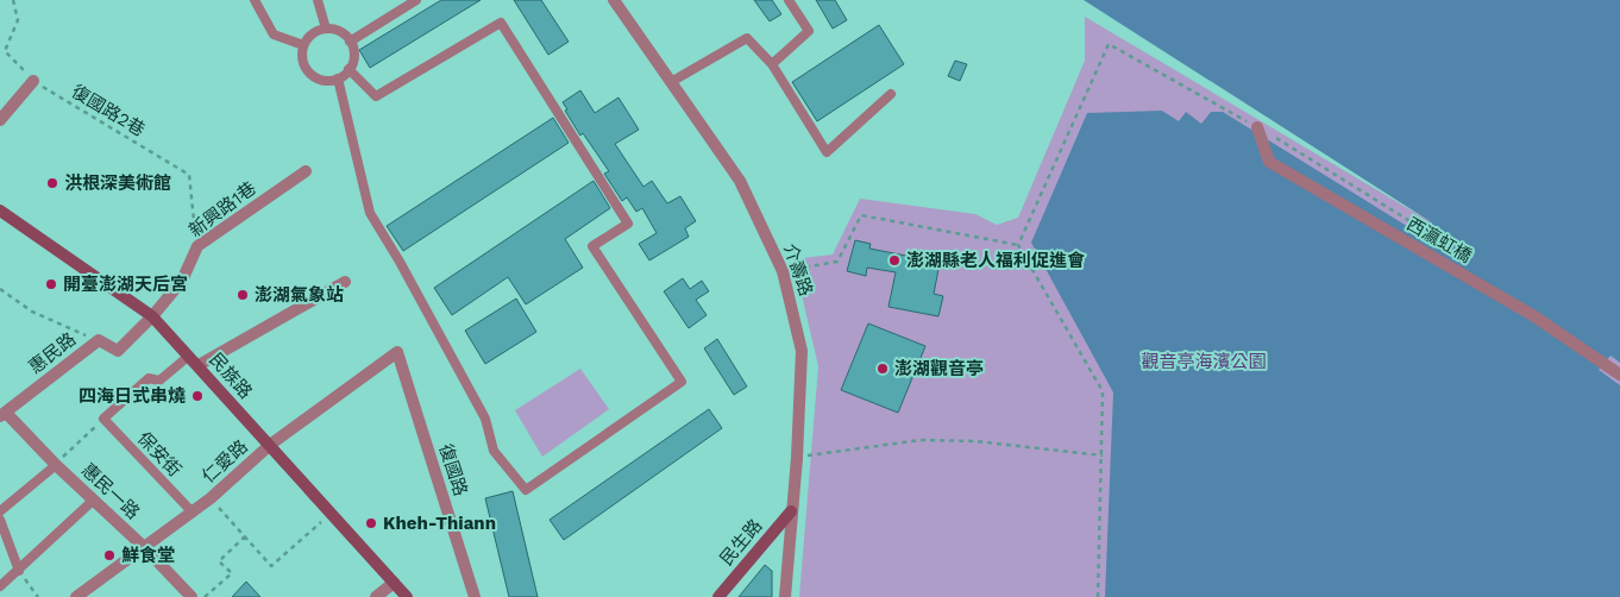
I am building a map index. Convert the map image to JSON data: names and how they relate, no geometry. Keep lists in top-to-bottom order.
{
  "streets": {
    "street": [
      "新興路1巷",
      "西瀛虹橋",
      "介壽路",
      "惠民路",
      "民族路",
      "仁愛路",
      "復國路",
      "惠民一路",
      "民生路"
    ],
    "lane": ["保安街"],
    "path": ["復國路2巷"]
  },
  "crossings": [
    ["復國路2巷", "新興路1巷"],
    ["新興路1巷", "惠民路"],
    ["新興路1巷", "民族路"],
    ["介壽路", "民生路"],
    ["惠民路", "民族路"],
    ["惠民路", "惠民一路"],
    ["民族路", "仁愛路"],
    ["保安街", "仁愛路"],
    ["仁愛路", "復國路"],
    ["仁愛路", "惠民一路"]
  ],
  "parks": ["觀音亭海濱公園"],
  "places": [
    "洪根深美術館",
    "澎湖縣老人福利促進會",
    "開臺澎湖天后宮",
    "澎湖氣象站",
    "澎湖觀音亭",
    "四海日式串燒",
    "Kheh-Thiann",
    "鮮食堂"
  ]
}
